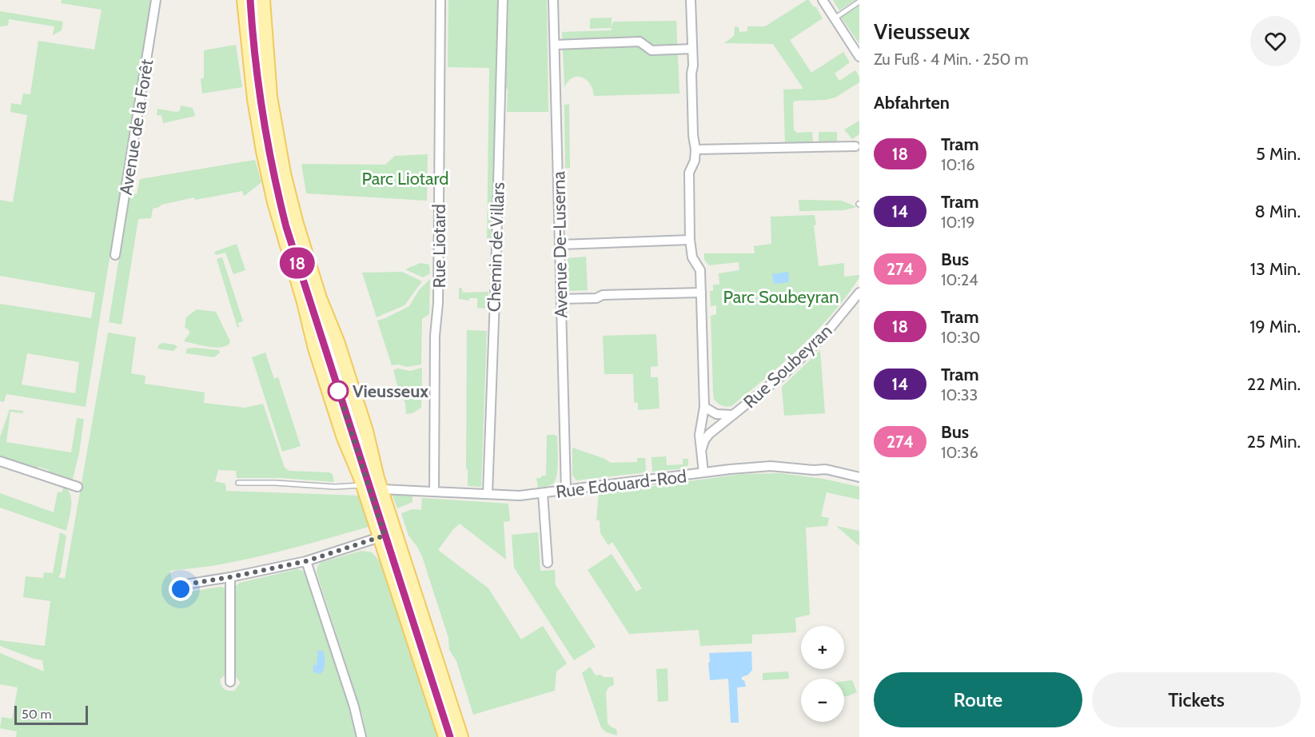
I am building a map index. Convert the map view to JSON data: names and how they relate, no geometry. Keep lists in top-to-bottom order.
{
  "streets": {
    "street": [
      "Avenue de la Forêt",
      "Avenue De-Luserna",
      "Rue Liotard",
      "Chemin de Villars",
      "Rue Soubeyran",
      "Rue Edouard-Rod"
    ]
  },
  "crossings": [
    ["Avenue De-Luserna", "Rue Edouard-Rod"],
    ["Rue Liotard", "Rue Edouard-Rod"],
    ["Chemin de Villars", "Rue Edouard-Rod"]
  ],
  "parks": ["Parc Liotard", "Parc Soubeyran"],
  "places": ["Vieusseux"],
  "lines": ["tram line 18"],
  "scale_bar": "50 m",
  "page": {
    "on_map": "18",
    "heading": [
      ["Vieusseux", "Zu Fuß · 4 Min. · 250 m"],
      "Abfahrten"
    ],
    "list": [
      {
        "mark": "18",
        "name": "Tram",
        "note": "10:16",
        "value": "5 Min."
      },
      {
        "mark": "14",
        "name": "Tram",
        "note": "10:19",
        "value": "8 Min."
      },
      {
        "mark": "274",
        "name": "Bus",
        "note": "10:24",
        "value": "13 Min."
      },
      {
        "mark": "18",
        "name": "Tram",
        "note": "10:30",
        "value": "19 Min."
      },
      {
        "mark": "14",
        "name": "Tram",
        "note": "10:33",
        "value": "22 Min."
      },
      {
        "mark": "274",
        "name": "Bus",
        "note": "10:36",
        "value": "25 Min."
      }
    ],
    "map_buttons": ["+", "−"],
    "buttons": ["Route", "Tickets"],
    "scale": "50 m"
  }
}
